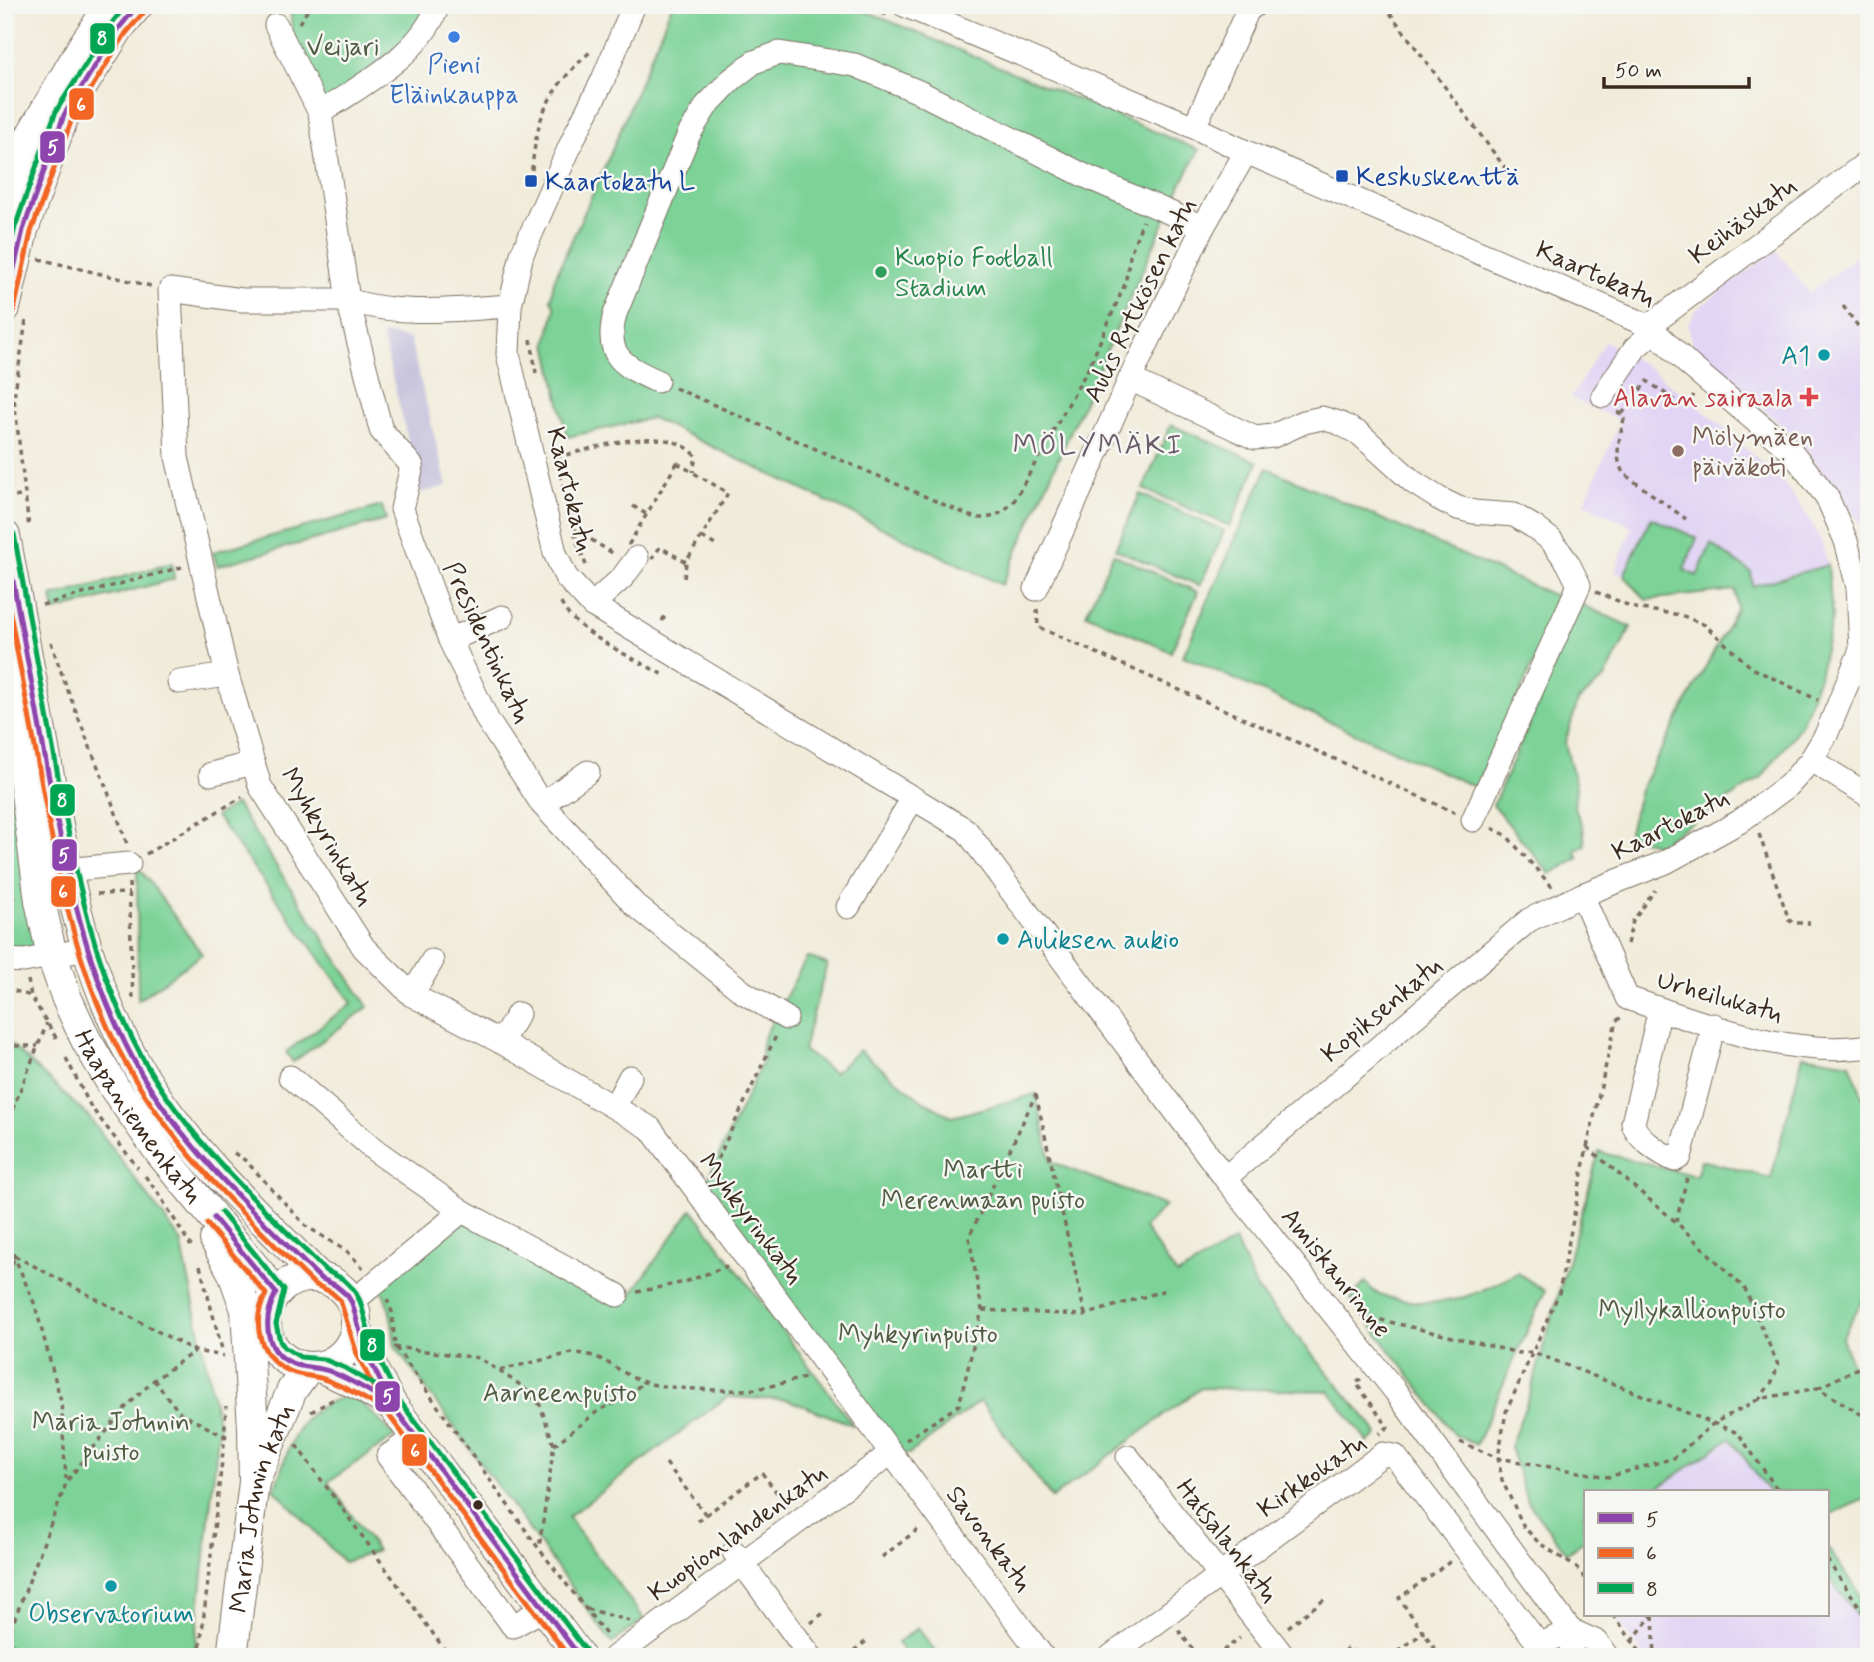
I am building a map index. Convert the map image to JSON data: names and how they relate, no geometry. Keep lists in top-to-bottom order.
{
  "streets": {
    "main road": ["Haapaniemenkatu", "Maria Jotunin katu"],
    "street": [
      "Keihäskatu",
      "Kaartokatu",
      "Aulis Rytkösen katu",
      "Presidentinkatu",
      "Myhkyrinkatu",
      "Urheilukatu",
      "Kopiksenkatu",
      "Amiskanrinne",
      "Kirkkokatu",
      "Kuopionlahdenkatu",
      "Savonkatu",
      "Hatsalankatu"
    ]
  },
  "crossings": [
    ["Keihäskatu", "Kaartokatu"],
    ["Kaartokatu", "Aulis Rytkösen katu"],
    ["Kaartokatu", "Urheilukatu"],
    ["Kaartokatu", "Kopiksenkatu"],
    ["Kaartokatu", "Amiskanrinne"],
    ["Myhkyrinkatu", "Kuopionlahdenkatu"],
    ["Myhkyrinkatu", "Savonkatu"],
    ["Urheilukatu", "Kopiksenkatu"],
    ["Kopiksenkatu", "Amiskanrinne"],
    ["Haapaniemenkatu", "Maria Jotunin katu"],
    ["Amiskanrinne", "Kirkkokatu"],
    ["Kirkkokatu", "Hatsalankatu"],
    ["Kuopionlahdenkatu", "Savonkatu"]
  ],
  "districts": ["MÖLYMÄKI"],
  "parks": [
    "Veijari",
    "Martti Merenmaan puisto",
    "Myllykallionpuisto",
    "Myhkyrinpuisto",
    "Aarneenpuisto",
    "Maria Jotunin puisto"
  ],
  "places": {
    "other": [
      "Pieni Eläinkauppa",
      "Kuopio Football Stadium",
      "A1",
      "Mölymäen päiväkoti",
      "Auliksen aukio",
      "Observatorium"
    ],
    "transit": ["Keskuskenttä", "Kaartokatu L"],
    "health": ["Alavan sairaala"]
  },
  "lines": ["transit line 5", "transit line 8", "transit line 6"],
  "legend": ["5", "6", "8"],
  "scale_bar": "50 m"
}
